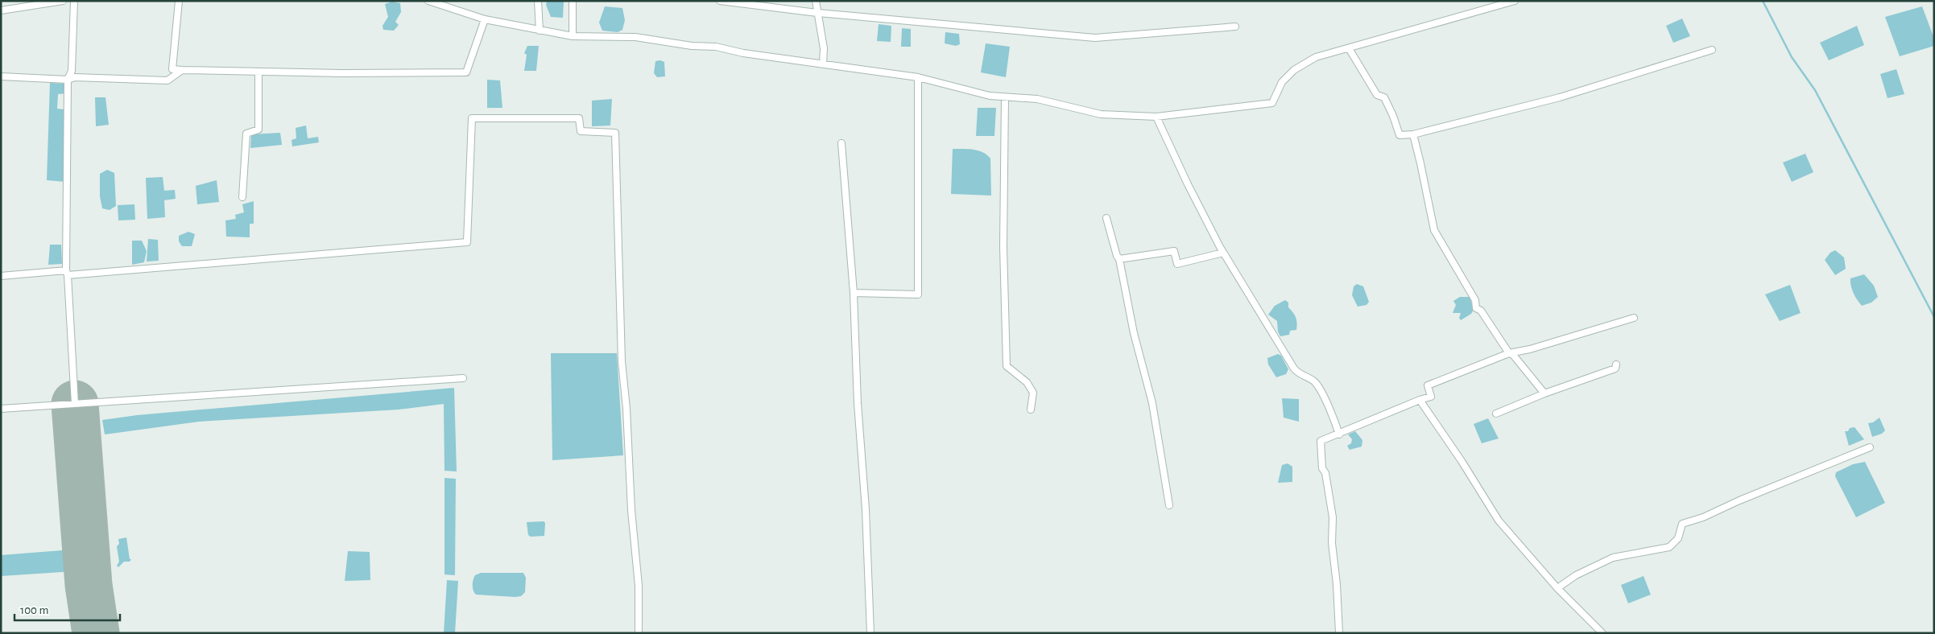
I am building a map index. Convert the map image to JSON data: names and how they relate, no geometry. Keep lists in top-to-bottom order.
{
  "scale_bar": "100 m"
}
